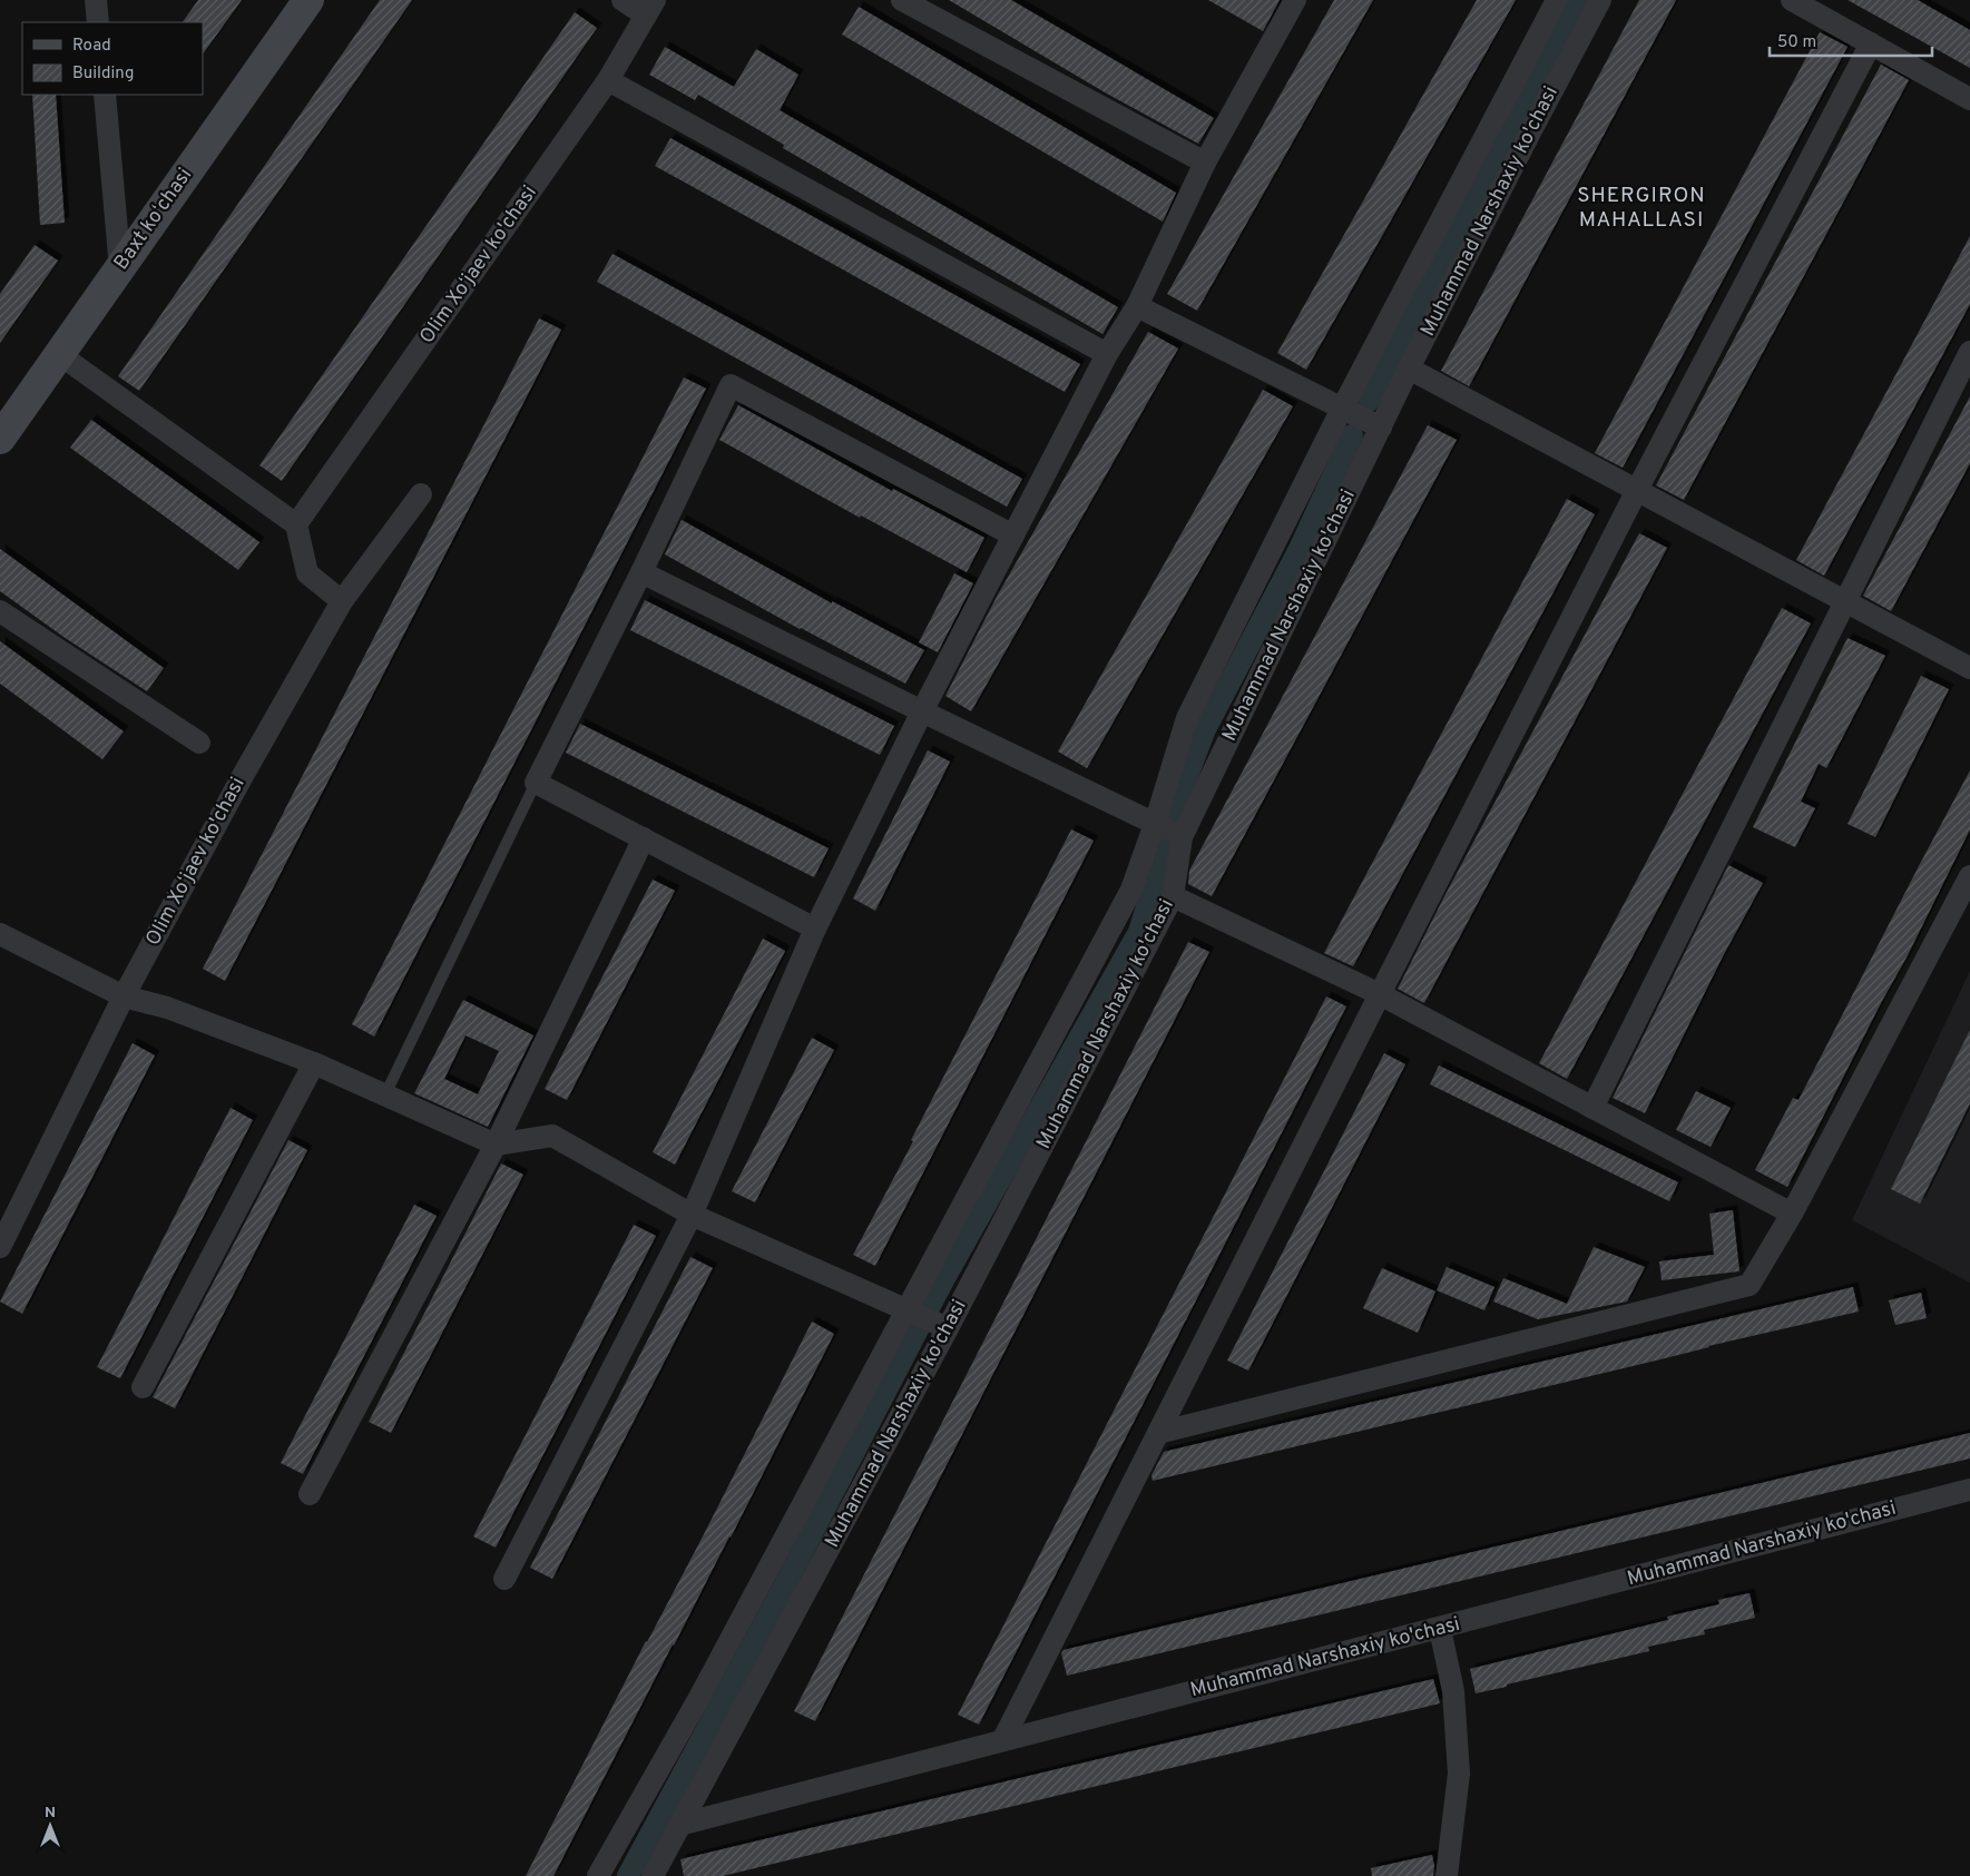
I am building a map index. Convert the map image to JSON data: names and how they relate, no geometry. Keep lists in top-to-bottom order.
{
  "streets": {
    "main road": ["Baxt koʻchasi"],
    "street": ["Muhammad Narshaxiy ko'chasi", "Olim Xoʻjaev ko'chasi"]
  },
  "districts": ["SHERGIRON MAHALLASI"],
  "legend": ["Road", "Building"],
  "scale_bar": "50 m",
  "north": "top"
}
